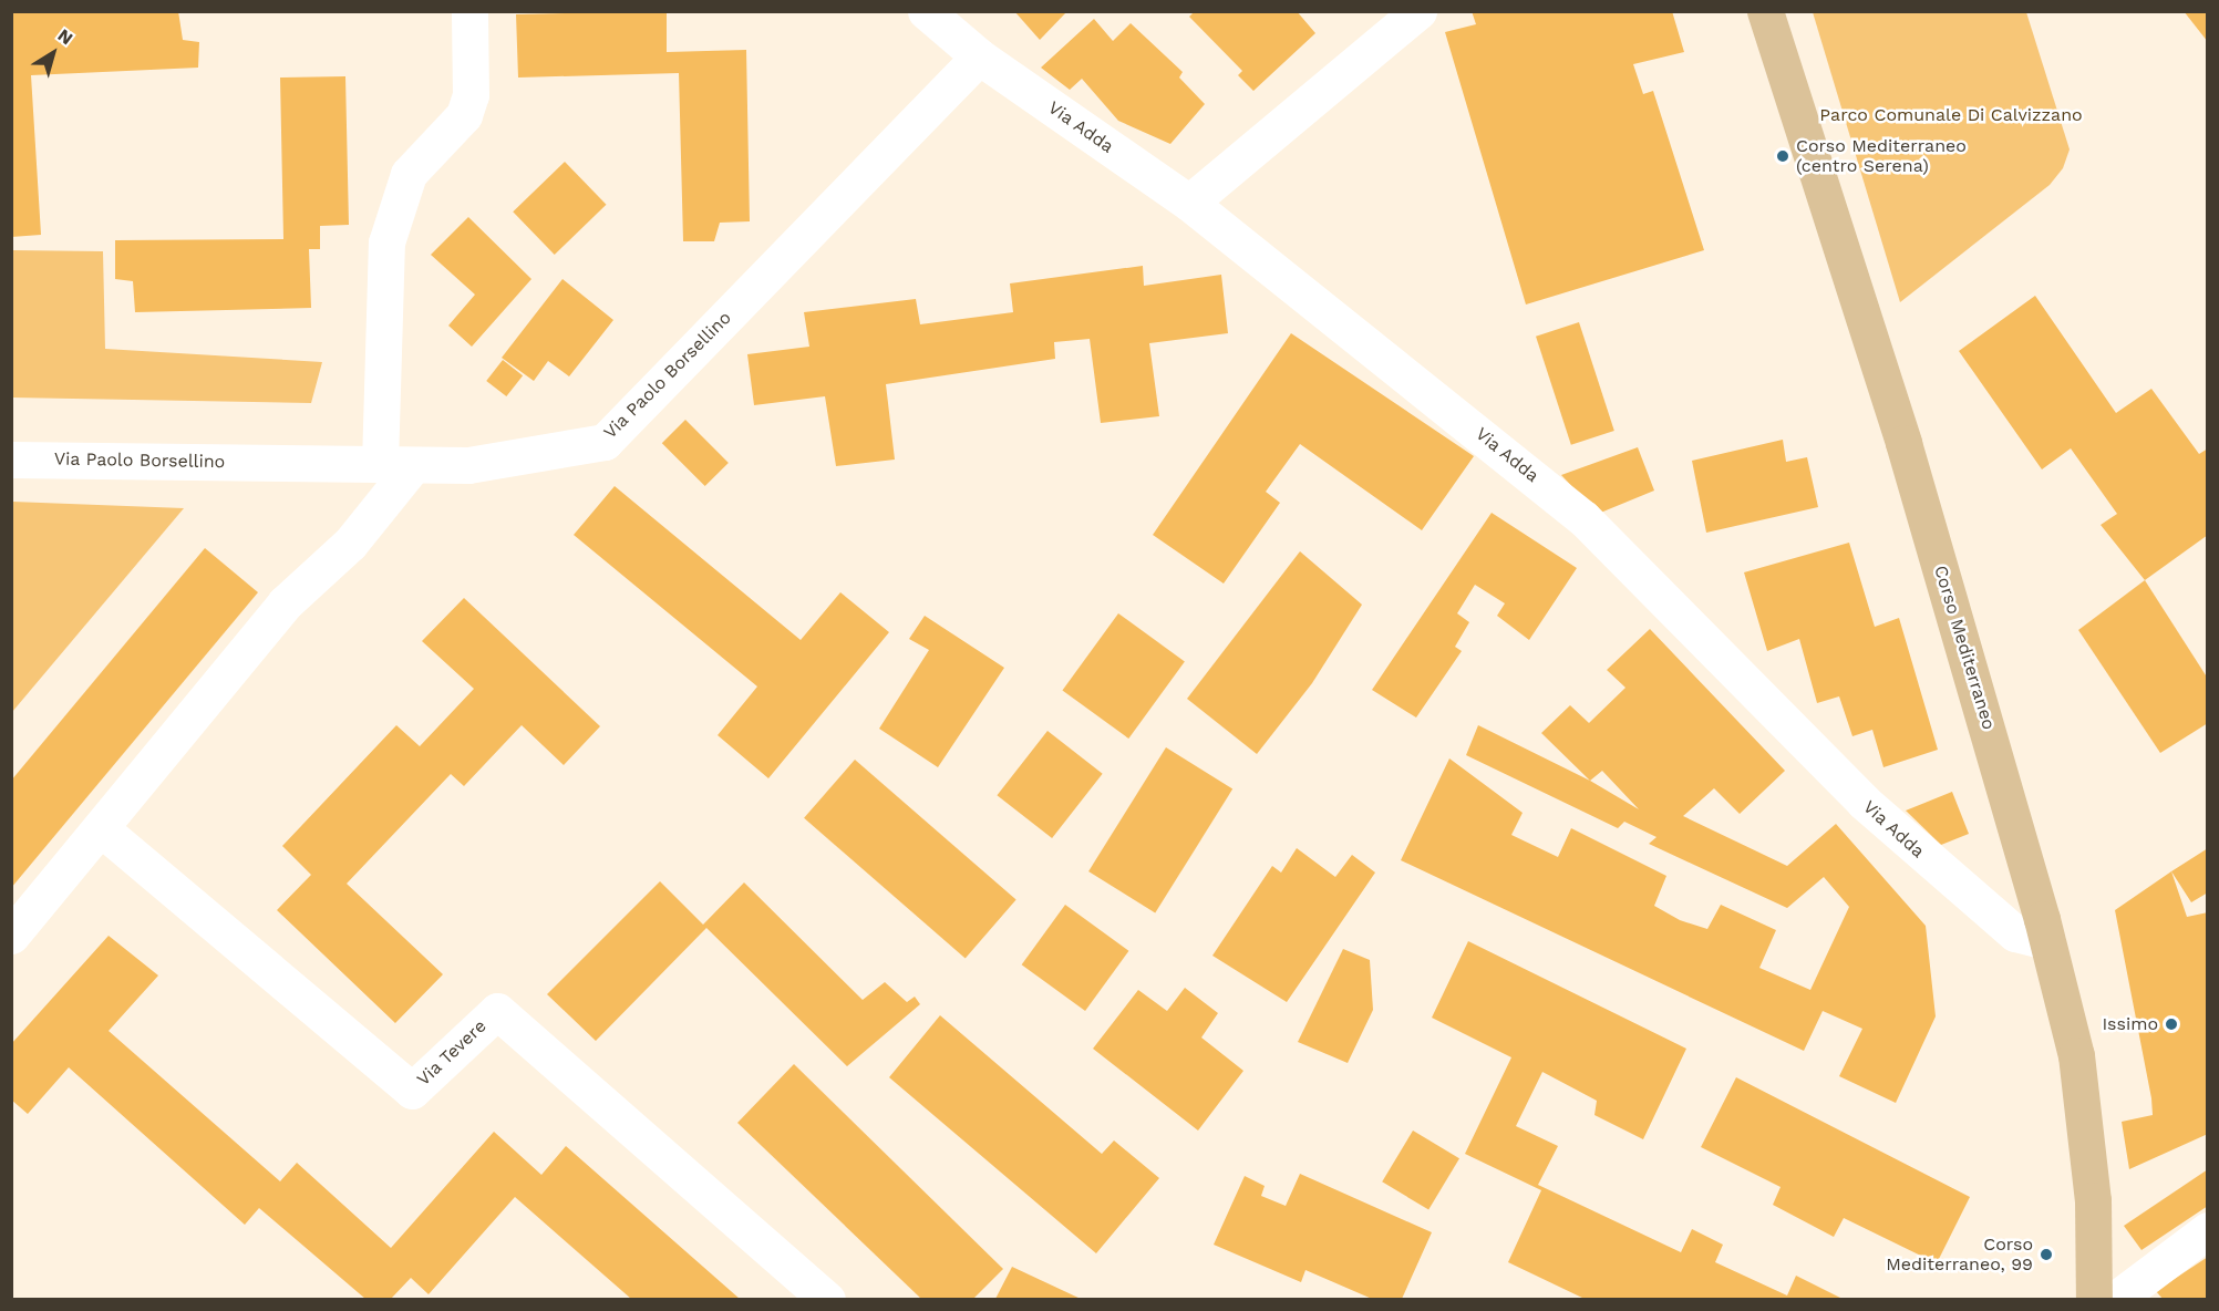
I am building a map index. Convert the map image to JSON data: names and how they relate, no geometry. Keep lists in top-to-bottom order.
{
  "streets": {
    "main road": ["Corso Mediterraneo"],
    "street": ["Via Adda", "Via Paolo Borsellino", "Via Tevere"]
  },
  "crossings": [
    ["Via Adda", "Via Paolo Borsellino"],
    ["Via Adda", "Corso Mediterraneo"]
  ],
  "parks": ["Parco Comunale Di Calvizzano"],
  "places": ["Corso Mediterraneo (centro Serena)", "Issimo", "Corso Mediterraneo, 99"],
  "north": "top right"
}
